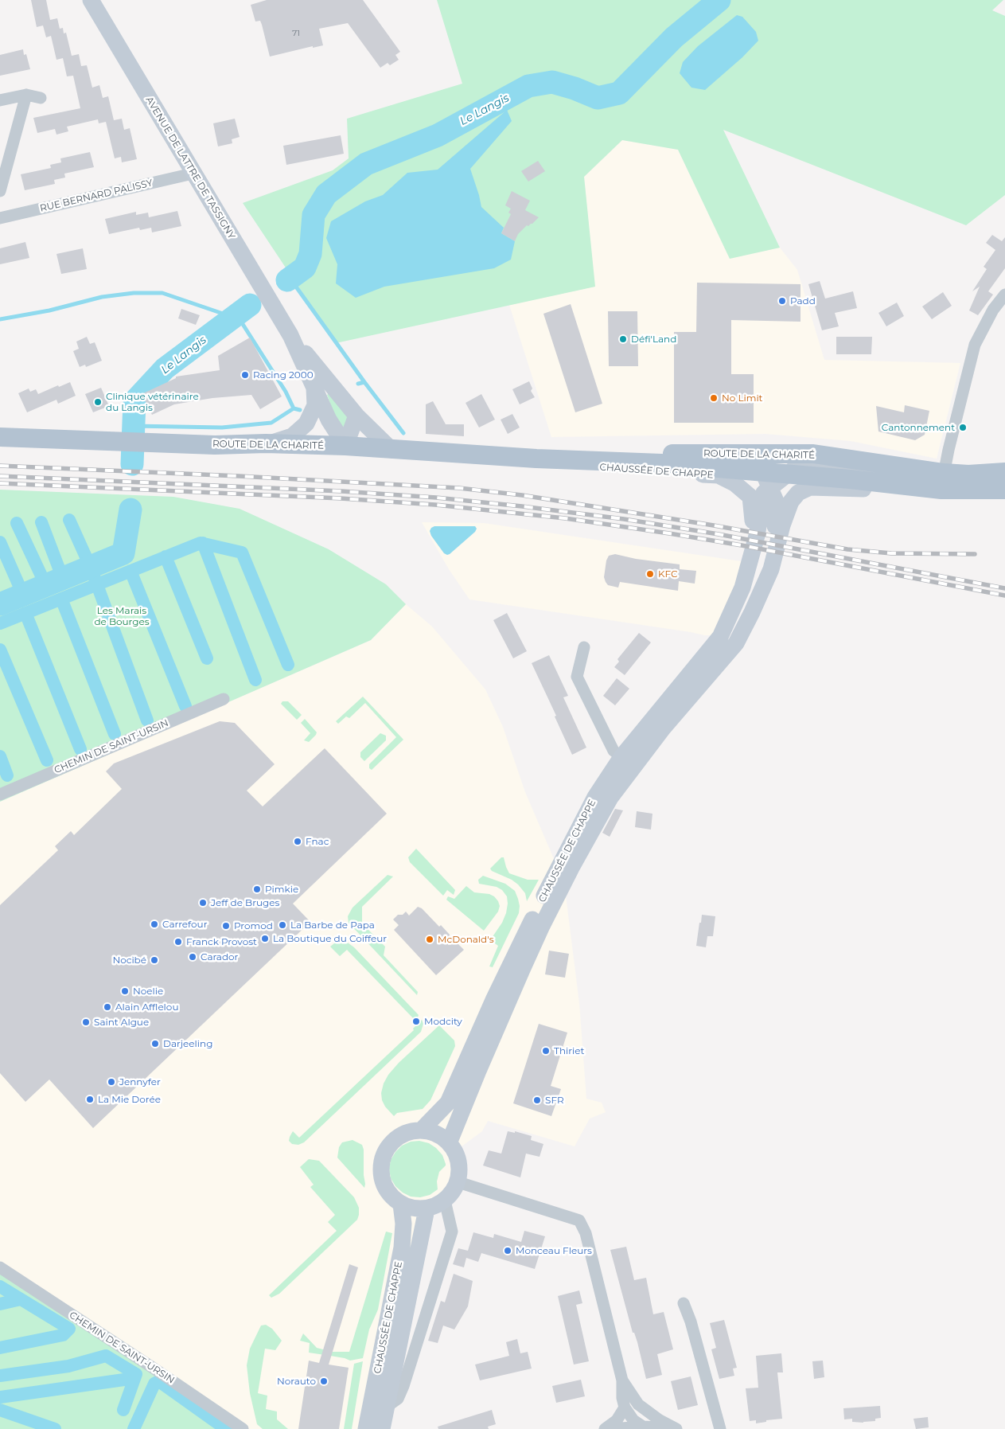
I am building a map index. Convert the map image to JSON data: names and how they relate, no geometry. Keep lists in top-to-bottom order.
{
  "streets": {
    "main road": ["AVENUE DE LATTRE DE TASSIGNY", "ROUTE DE LA CHARITÉ", "CHAUSSÉE DE CHAPPE"],
    "street": ["RUE BERNARD PALISSY", "CHEMIN DE SAINT-URSIN"]
  },
  "crossings": [
    ["AVENUE DE LATTRE DE TASSIGNY", "RUE BERNARD PALISSY"],
    ["AVENUE DE LATTRE DE TASSIGNY", "ROUTE DE LA CHARITÉ"],
    ["ROUTE DE LA CHARITÉ", "CHAUSSÉE DE CHAPPE"]
  ],
  "water": ["Le Langis"],
  "parks": ["Les Marais de Bourges"],
  "places": [
    "Padd",
    "Défi'Land",
    "Racing 2000",
    "No Limit",
    "Clinique vétérinaire du Langis",
    "Cantonnement",
    "KFC",
    "Fnac",
    "Pimkie",
    "Jeff de Bruges",
    "Carrefour",
    "La Barbe de Papa",
    "Promod",
    "La Boutique du Coiffeur",
    "McDonald's",
    "Franck Provost",
    "Carador",
    "Nocibé",
    "Noelie",
    "Alain Afflelou",
    "Modcity",
    "Saint Algue",
    "Darjeeling",
    "Thiriet",
    "Jennyfer",
    "La Mie Dorée",
    "SFR",
    "Monceau Fleurs",
    "Norauto"
  ],
  "house_numbers": ["71"]
}
